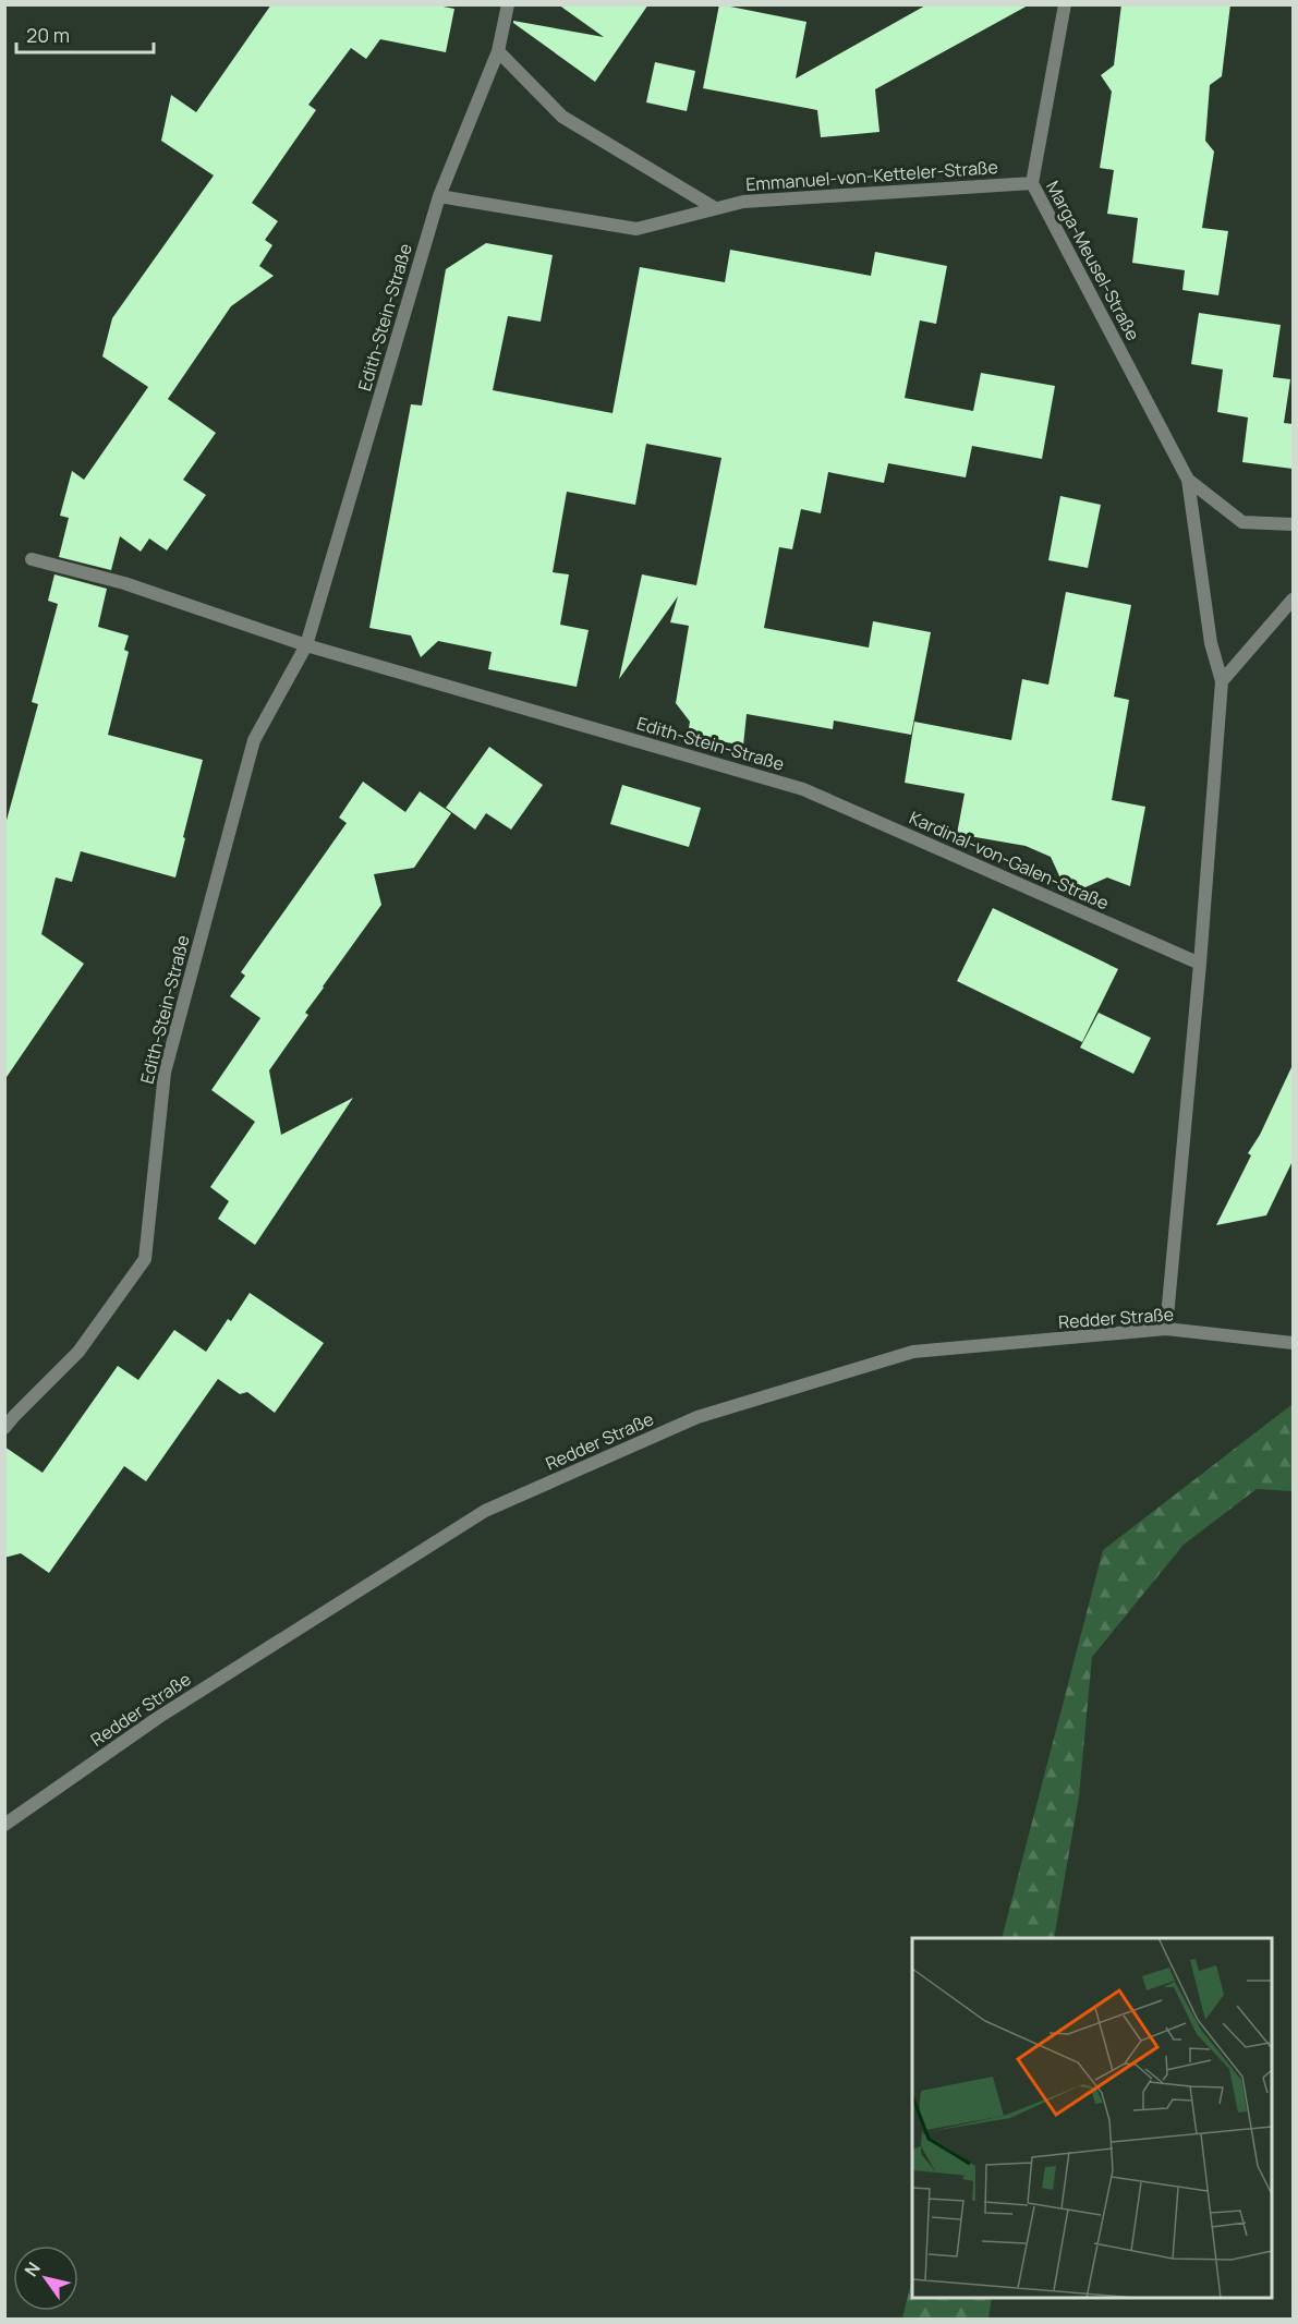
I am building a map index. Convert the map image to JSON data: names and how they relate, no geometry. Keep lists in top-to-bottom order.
{
  "streets": {
    "street": [
      "Emmanuel-von-Ketteler-Straße",
      "Marga-Meusel-Straße",
      "Edith-Stein-Straße",
      "Kardinal-von-Galen-Straße",
      "Redder Straße"
    ]
  },
  "crossings": [
    ["Emmanuel-von-Ketteler-Straße", "Marga-Meusel-Straße"],
    ["Emmanuel-von-Ketteler-Straße", "Edith-Stein-Straße"],
    ["Edith-Stein-Straße", "Kardinal-von-Galen-Straße"]
  ],
  "scale_bar": "20 m",
  "north": "top left"
}
